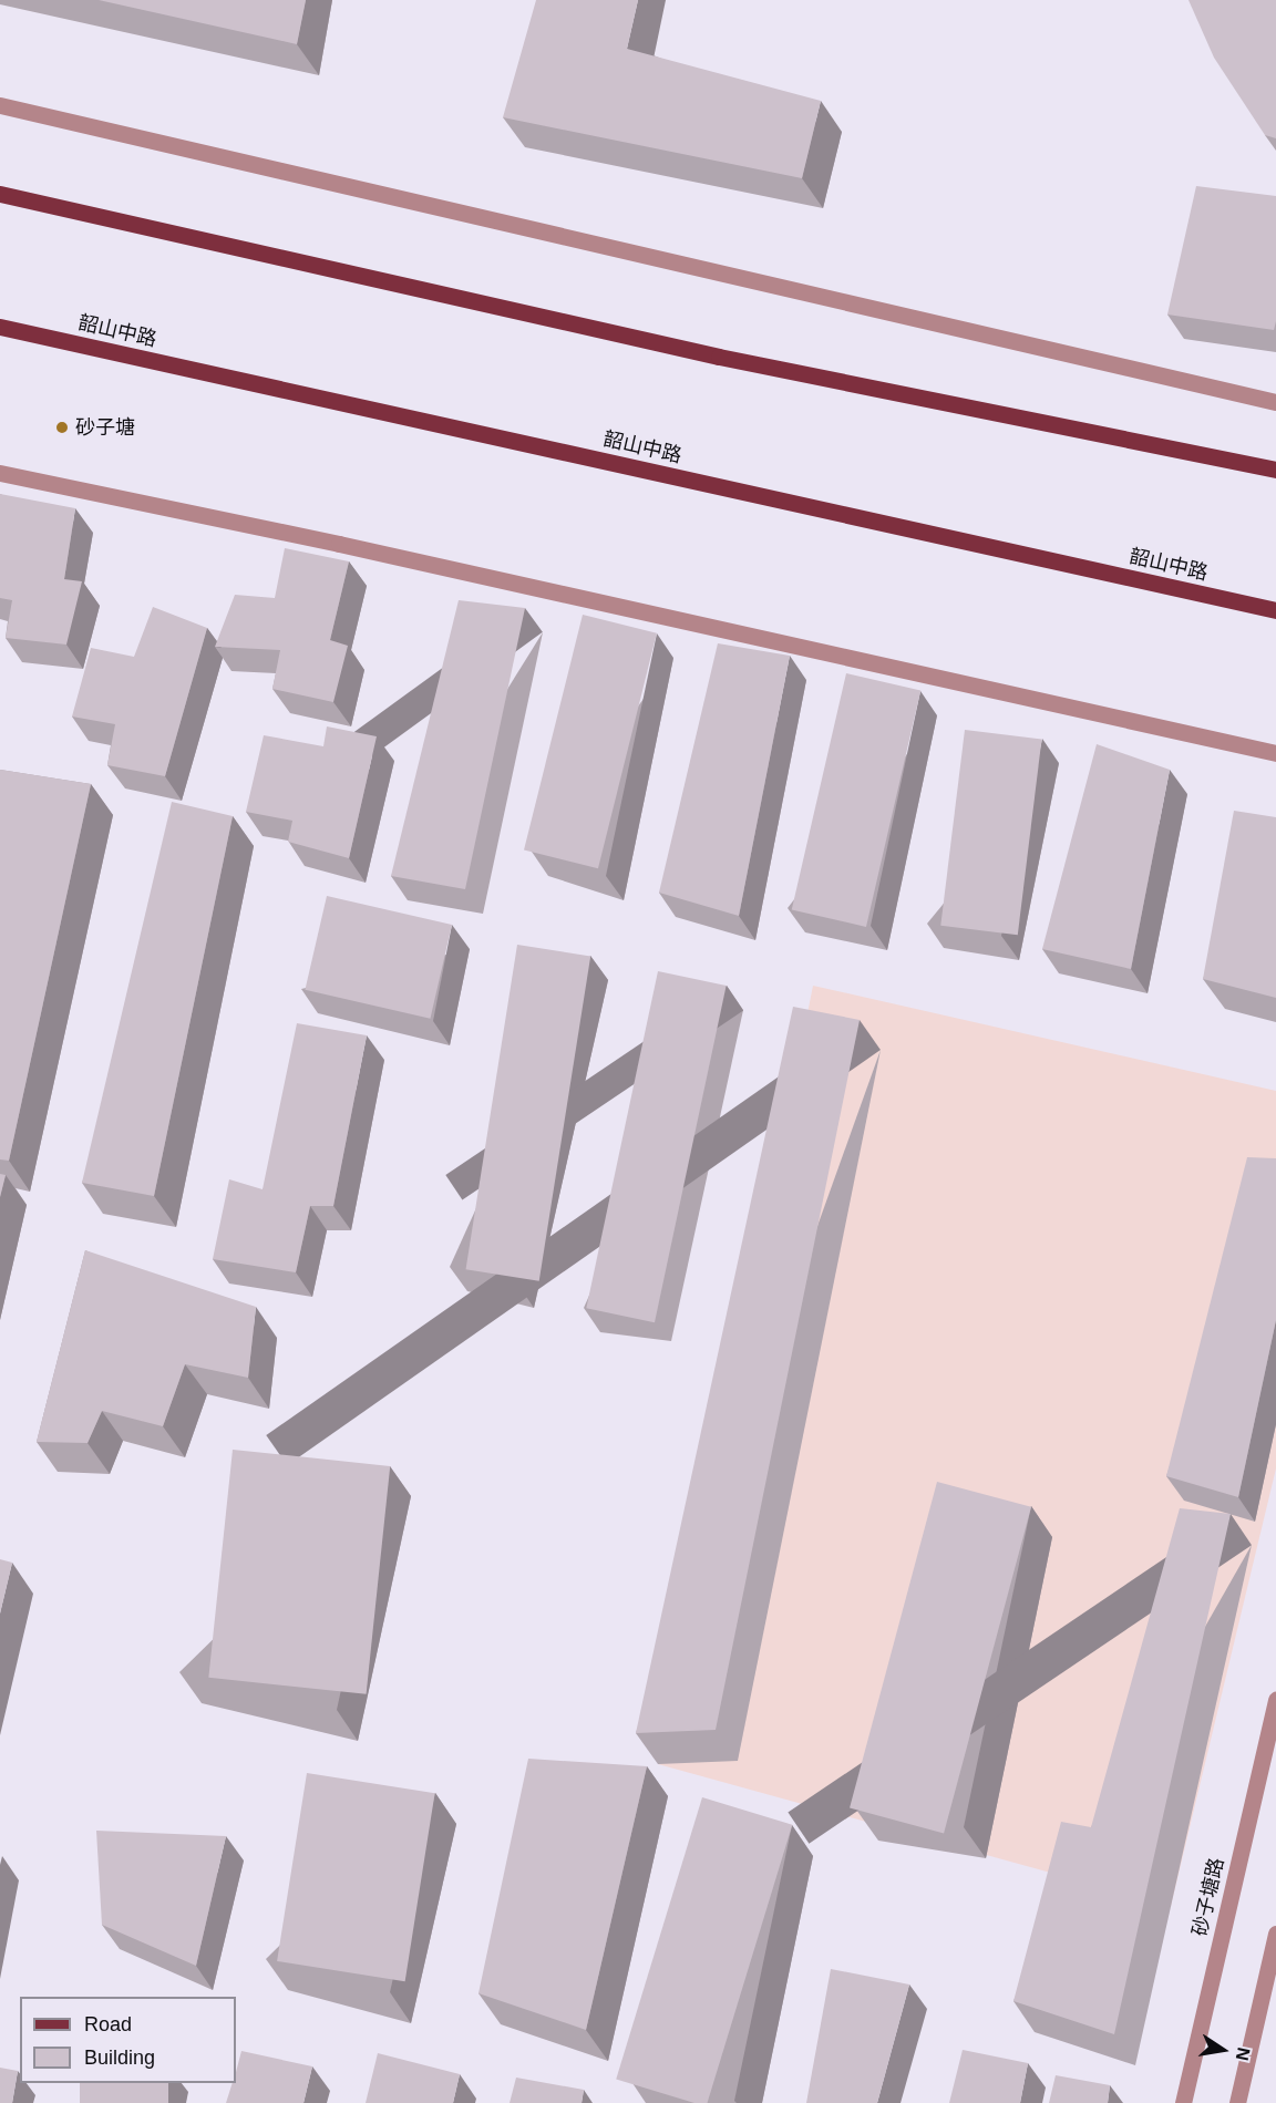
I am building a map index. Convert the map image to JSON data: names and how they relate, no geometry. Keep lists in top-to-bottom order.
{
  "streets": {
    "main road": ["韶山中路"],
    "street": ["砂子塘路"]
  },
  "places": ["砂子塘"],
  "legend": ["Road", "Building"],
  "north": "right"
}
